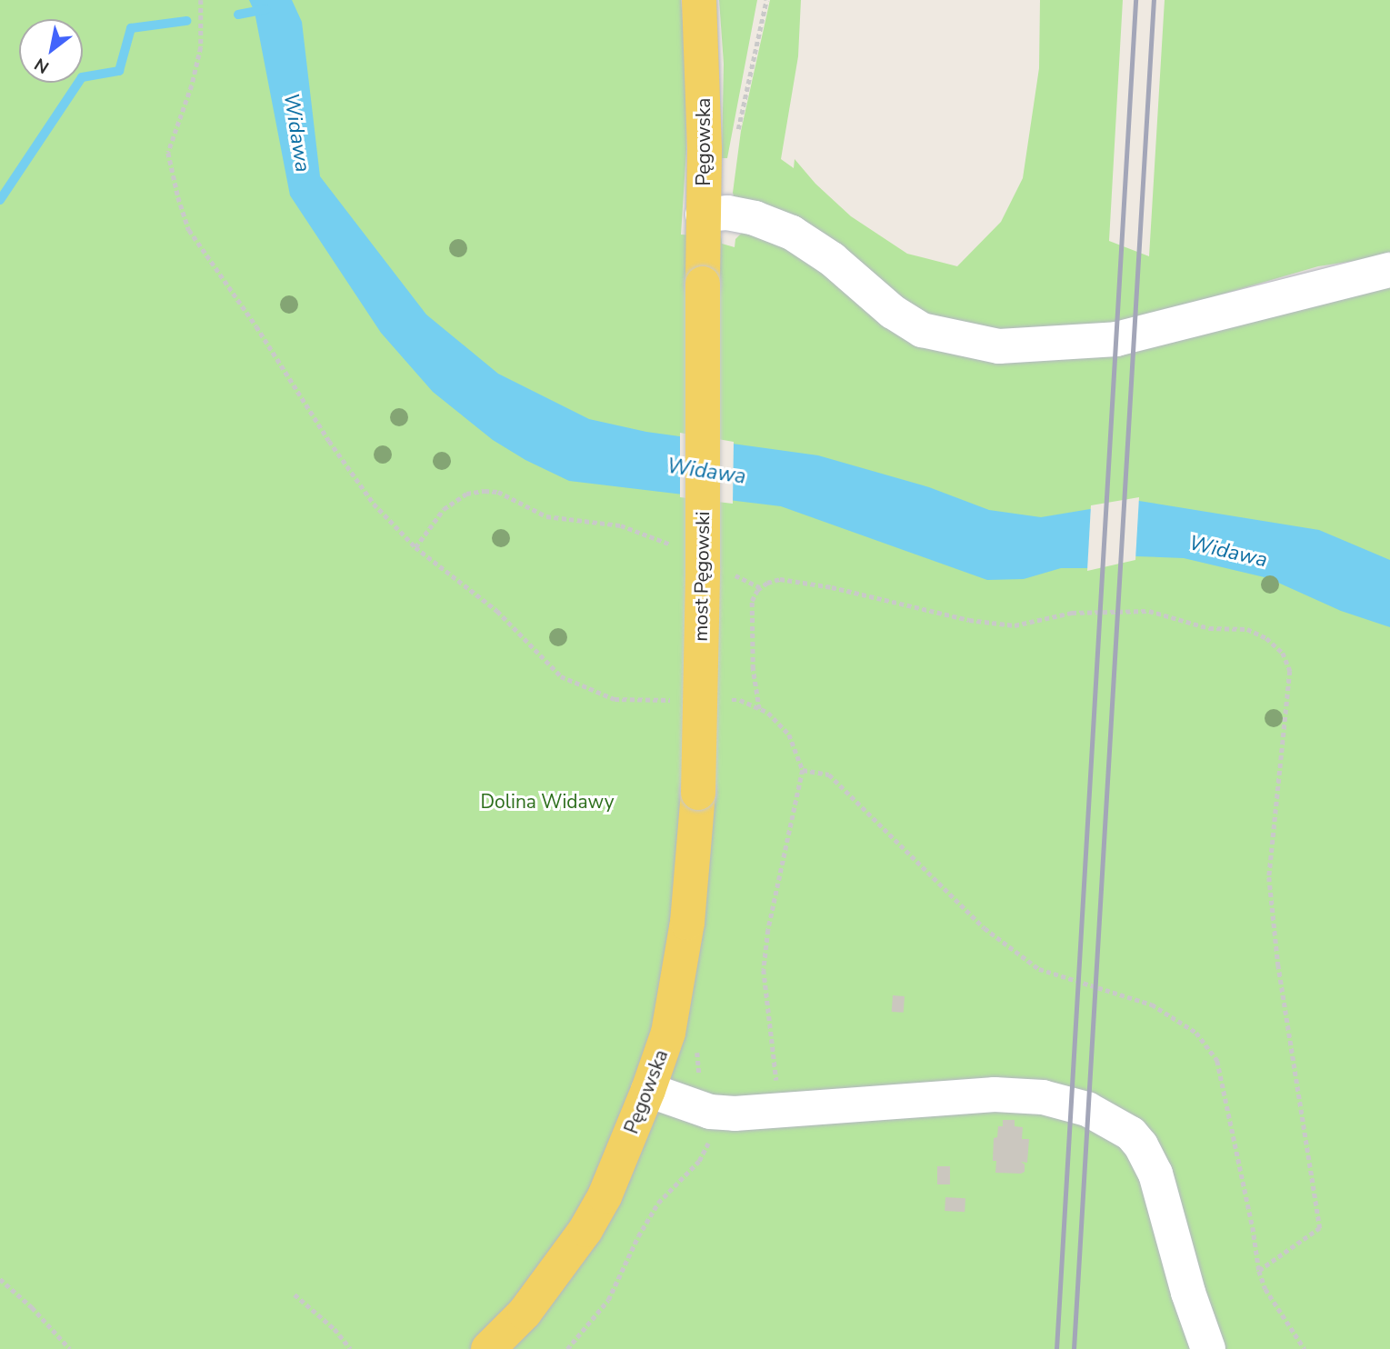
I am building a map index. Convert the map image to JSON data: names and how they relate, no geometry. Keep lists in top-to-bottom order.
{
  "streets": {
    "main road": ["Pęgowska", "most Pęgowski"]
  },
  "crossings": [
    ["Pęgowska", "most Pęgowski"]
  ],
  "water": ["Widawa"],
  "parks": ["Dolina Widawy"],
  "north": "bottom left"
}
